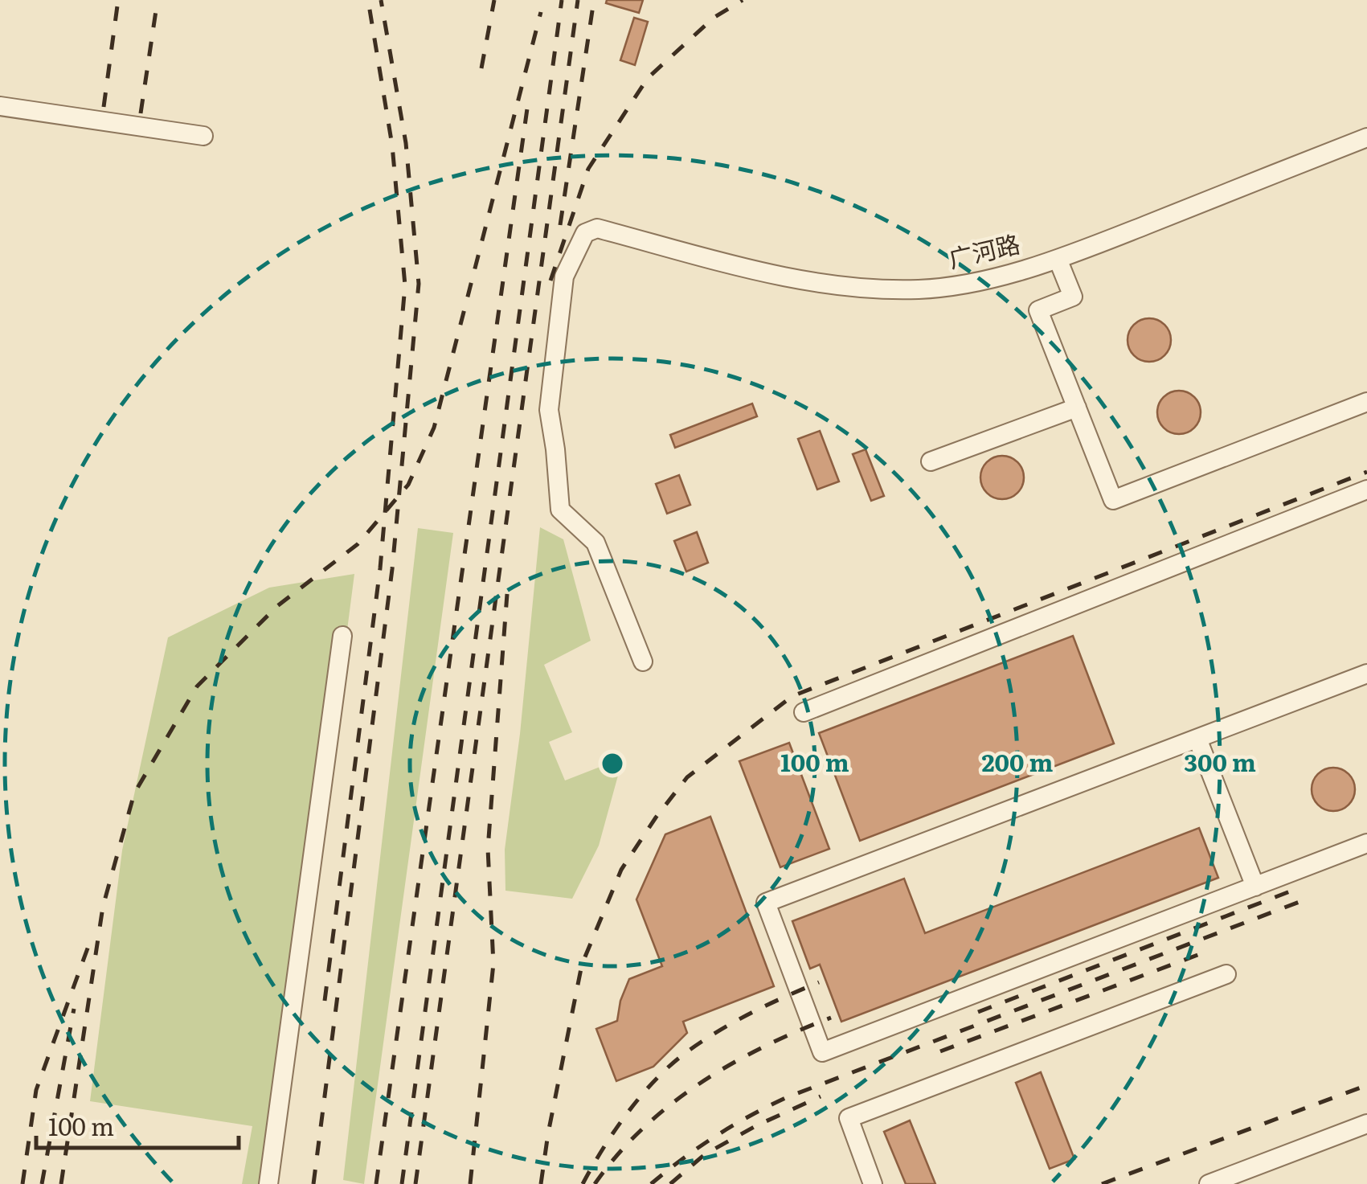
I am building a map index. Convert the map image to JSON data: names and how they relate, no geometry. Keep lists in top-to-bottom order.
{
  "streets": {
    "street": ["广河路"]
  },
  "scale_bar": "100 m",
  "rings": ["100 m", "200 m", "300 m"]
}
